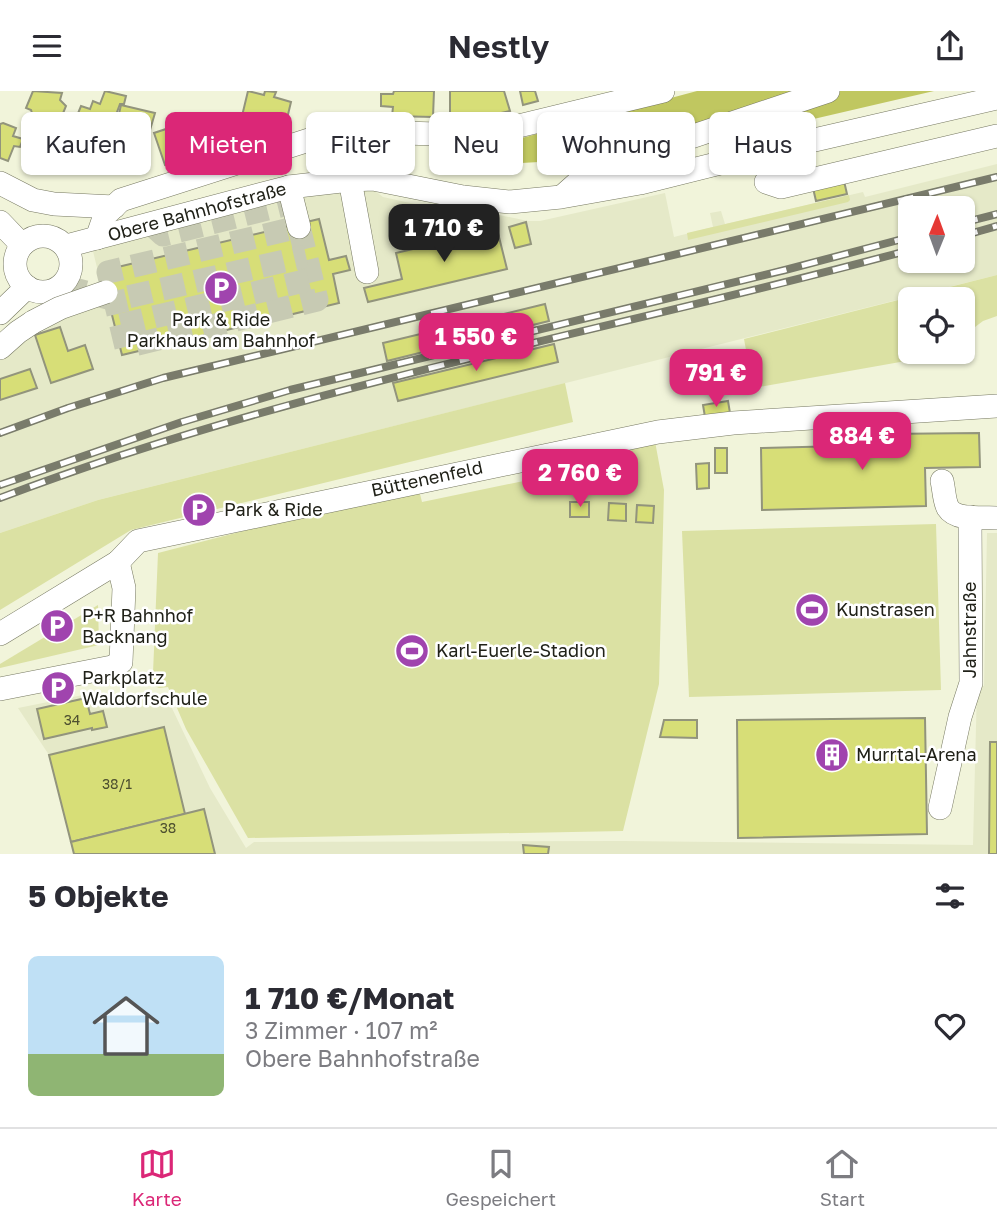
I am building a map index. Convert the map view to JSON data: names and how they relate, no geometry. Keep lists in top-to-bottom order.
{
  "streets": {
    "street": ["Obere Bahnhofstraße", "Büttenenfeld", "Jahnstraße"]
  },
  "places": {
    "parking": [
      "Park & Ride Parkhaus am Bahnhof",
      "Park & Ride",
      "P+R Bahnhof Backnang",
      "Parkplatz Waldorfschule"
    ],
    "sports": ["Kunstrasen", "Karl-Euerle-Stadion"],
    "building": ["Murrtal-Arena"]
  },
  "house_numbers": ["34", "38/1", "38"],
  "north": "top",
  "page": {
    "header": "Nestly",
    "chip": [
      "Kaufen",
      "Mieten",
      "Filter",
      "Neu",
      "Wohnung",
      "Haus"
    ],
    "price": [
      "1 710 €",
      "1 550 €",
      "791 €",
      "884 €",
      "2 760 €"
    ],
    "heading": "5 Objekte",
    "list": [
      {
        "name": "1 710 €/Monat",
        "note": "3 Zimmer · 107 m² · Obere Bahnhofstraße"
      }
    ],
    "tabs": ["Karte", "Gespeichert", "Start"]
  }
}
